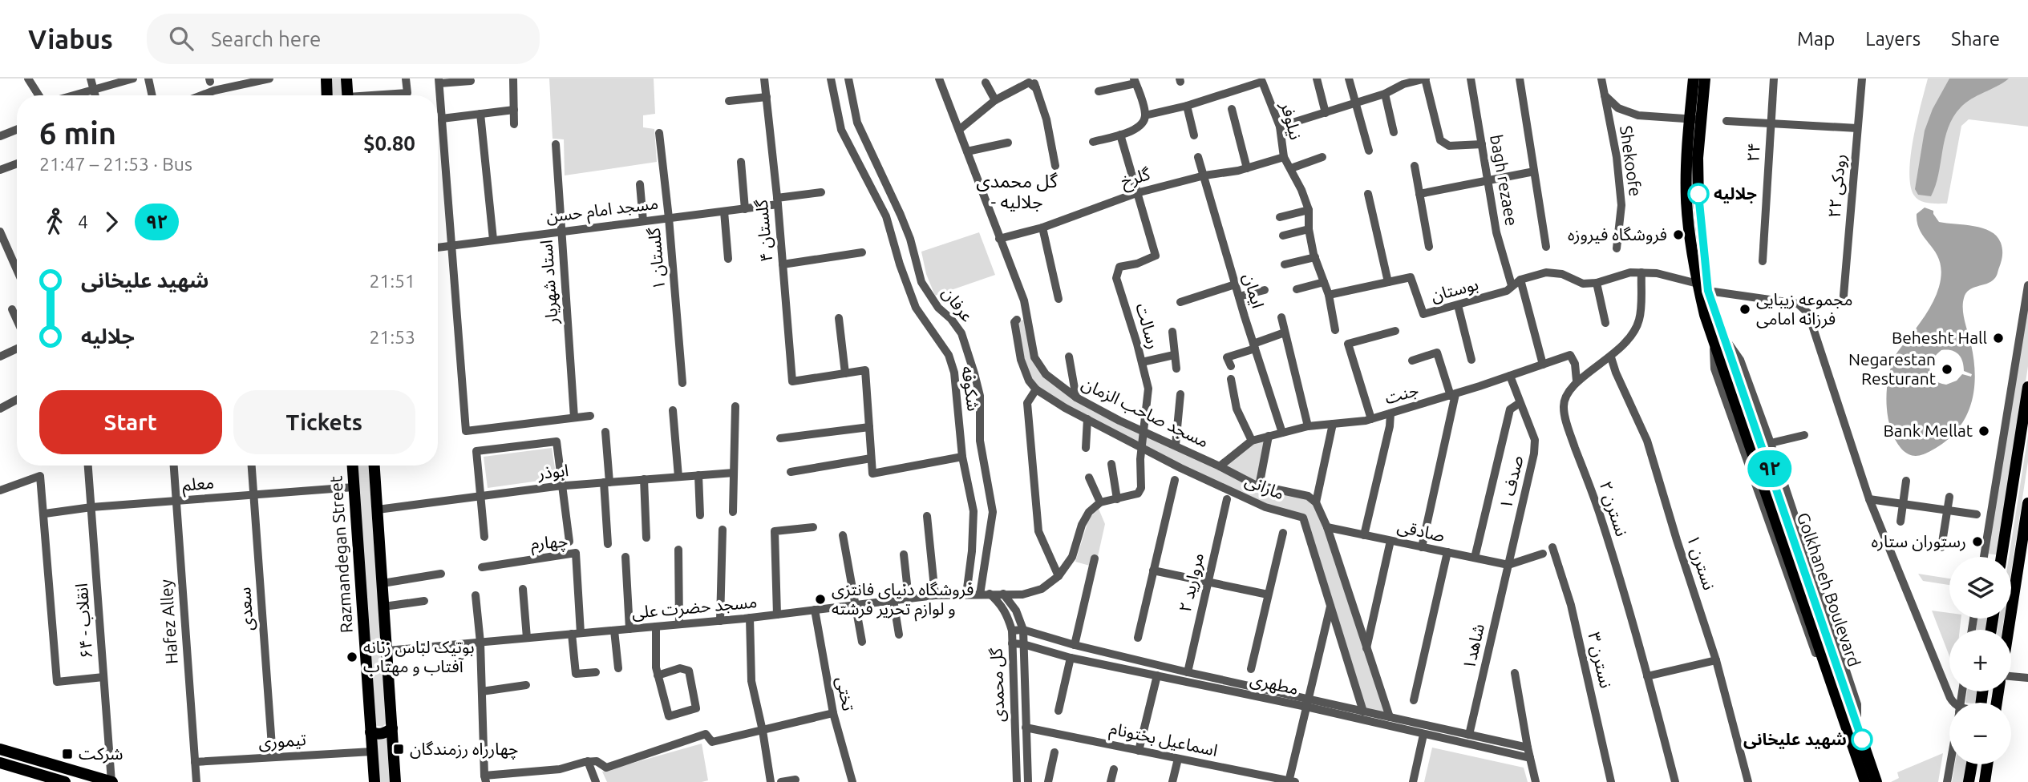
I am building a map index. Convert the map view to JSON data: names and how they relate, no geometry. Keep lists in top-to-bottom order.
{
  "streets": {
    "main road": ["Razmandegan Street", "Golkhaneh Boulevard"],
    "street": [
      "نیلوفر",
      "۲۴",
      "Shekoofe",
      "گلرخ",
      "bagh rezaee",
      "رودکی ۲۲",
      "مسجد امام حسن",
      "گلستان ۴",
      "گلستان ۱",
      "استاد شهریار",
      "بوستان",
      "ایمان",
      "عرفان",
      "رسالت",
      "شکوفه",
      "جنت",
      "مسجد صاحب الزمان",
      "ابوذر",
      "صدف ۱",
      "معلم",
      "مارانی",
      "نسترن ۲",
      "صادقی",
      "چهارم",
      "نسترن ۱",
      "مروارید ۲",
      "مسجد حضرت علی",
      "سعدی",
      "انقلاب - ۶۴",
      "Hafez Alley",
      "شاهد۱",
      "نسترن ۳",
      "مطهری",
      "گل محمدی",
      "تختی",
      "اسماعیل بختونام",
      "تیموری"
    ]
  },
  "crossings": [
    ["نیلوفر", "گلرخ"],
    ["گلرخ", "ایمان"],
    ["گلرخ", "رسالت"],
    ["گلرخ", "مسجد صاحب الزمان"],
    ["bagh rezaee", "بوستان"],
    ["مسجد امام حسن", "گلستان ۴"],
    ["مسجد امام حسن", "گلستان ۱"],
    ["مسجد امام حسن", "استاد شهریار"],
    ["ایمان", "جنت"],
    ["عرفان", "مسجد حضرت علی"],
    ["رسالت", "مسجد صاحب الزمان"],
    ["رسالت", "مارانی"],
    ["شکوفه", "مسجد حضرت علی"],
    ["جنت", "مسجد صاحب الزمان"],
    ["جنت", "صدف ۱"],
    ["جنت", "نسترن ۲"],
    ["صدف ۱", "صادقی"],
    ["صدف ۱", "شاهد۱"],
    ["معلم", "Razmandegan Street"],
    ["معلم", "سعدی"],
    ["معلم", "انقلاب - ۶۴"],
    ["معلم", "Hafez Alley"],
    ["مارانی", "مطهری"],
    ["نسترن ۲", "نسترن ۱"],
    ["صادقی", "شاهد۱"],
    ["چهارم", "مسجد حضرت علی"],
    ["Razmandegan Street", "تیموری"],
    ["مروارید ۲", "مطهری"],
    ["مسجد حضرت علی", "گل محمدی"],
    ["مسجد حضرت علی", "تختی"],
    ["سعدی", "تیموری"],
    ["Hafez Alley", "تیموری"],
    ["شاهد۱", "مطهری"],
    ["مطهری", "گل محمدی"],
    ["گل محمدی", "اسماعیل بختونام"]
  ],
  "districts": ["گل محمدی - جلالیه"],
  "places": {
    "other": [
      "جلالیه",
      "فروشگاه فیروزه",
      "مجموعه زیبایی فرزانه امامی",
      "Behesht Hall",
      "Negarestan Resturant",
      "Bank Mellat",
      "رستوران ستاره",
      "فروشگاه دنیای فانتزی و لوازم تحریر فرشته",
      "بوتیک لباس زنانه آفتاب و مهتاب",
      "شهید علیخانی"
    ],
    "transit": ["چهارراه رزمندگان", "شرکت"]
  },
  "lines": ["bus line ۹۲"],
  "page": {
    "header": "Viabus",
    "search": "Search here",
    "nav": ["Map", "Layers", "Share"],
    "on_map": "۹۲",
    "heading": ["6 min", "21:47 – 21:53 · Bus", "$0.80"],
    "legs": ["4", "۹۲"],
    "list": [
      {
        "name": "شهید علیخانی",
        "value": "21:51"
      },
      {
        "name": "جلالیه",
        "value": "21:53"
      }
    ],
    "buttons": ["Start", "Tickets"],
    "map_buttons": ["+", "−"]
  }
}
